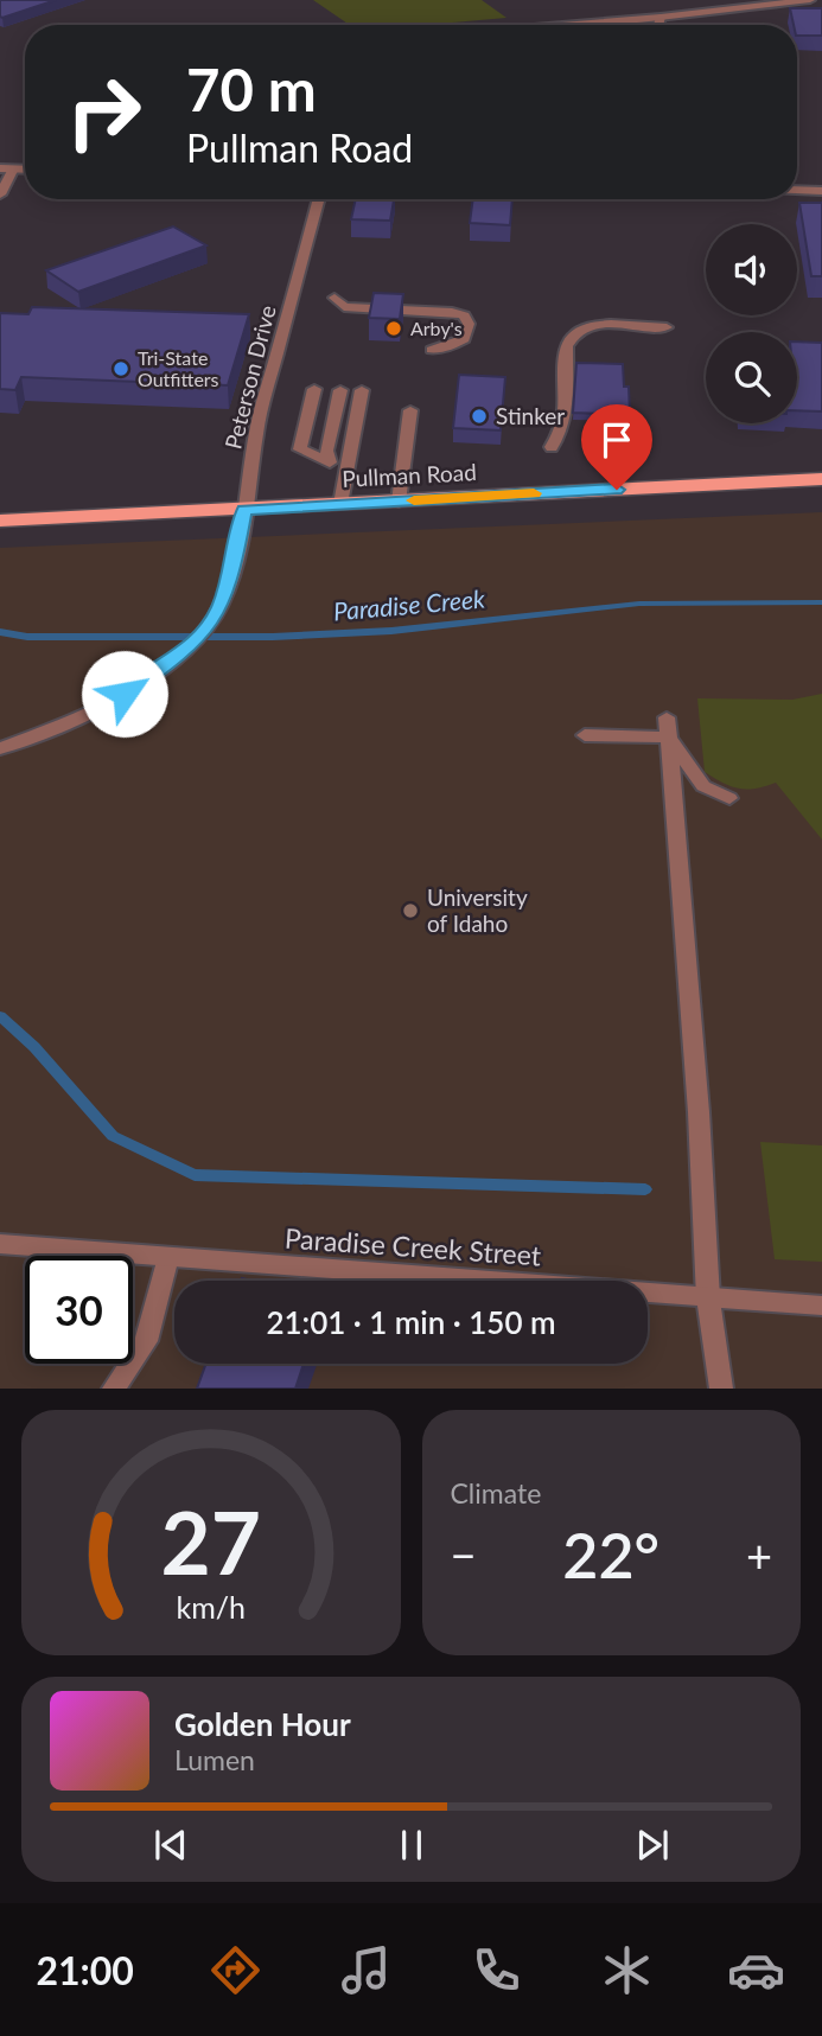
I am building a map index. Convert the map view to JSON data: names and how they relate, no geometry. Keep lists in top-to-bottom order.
{
  "streets": {
    "main road": ["Pullman Road"],
    "street": ["Peterson Drive", "Paradise Creek Street"]
  },
  "crossings": [
    ["Peterson Drive", "Pullman Road"]
  ],
  "water": ["Paradise Creek"],
  "places": [
    "Arby's",
    "Tri-State Outfitters",
    "Stinker",
    "University of Idaho"
  ],
  "page": {
    "turn": ["70 m", "Pullman Road"],
    "limit": "30",
    "trip": "21:01 · 1 min · 150 m",
    "tile": "Climate",
    "heat": ["−", "22°", "+"],
    "song": ["Golden Hour", "Lumen"],
    "tabs": "21:00",
    "gauge": ["27", "km/h"]
  }
}
